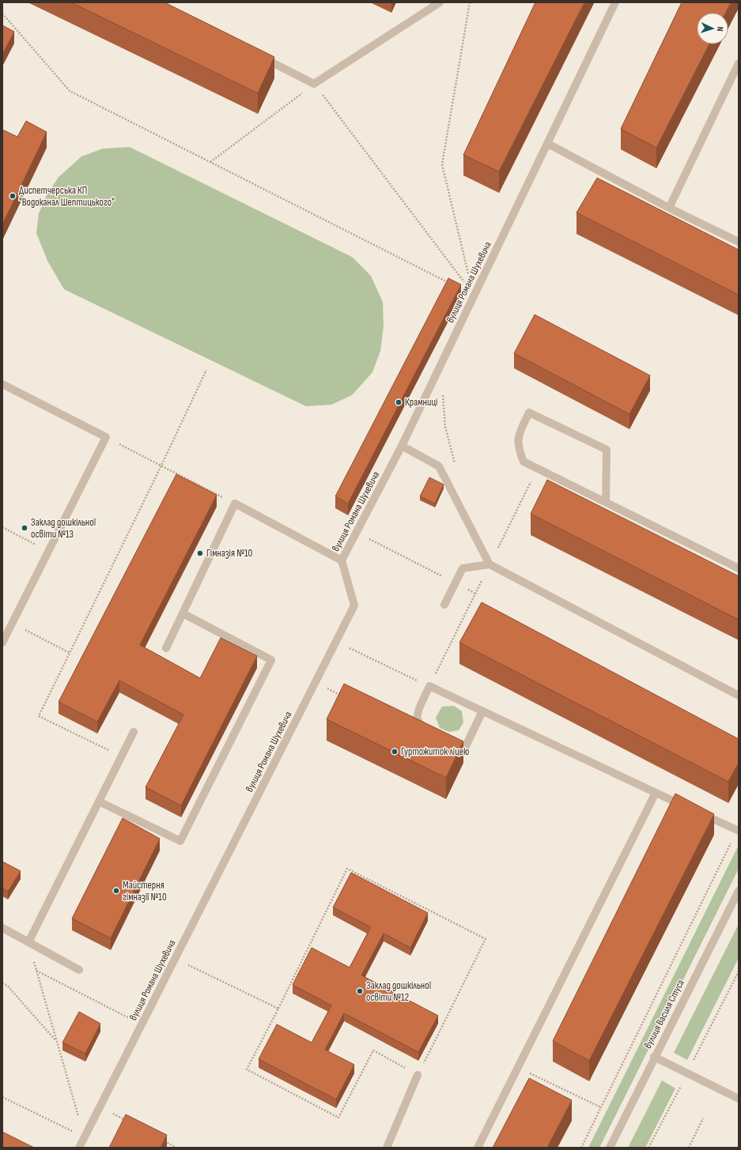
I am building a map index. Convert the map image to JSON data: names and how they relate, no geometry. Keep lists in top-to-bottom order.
{
  "streets": {
    "street": ["вулиця Романа Шухевича", "вулиця Василя Стуса"]
  },
  "places": [
    "Диспетчерська КП \"Водоканал Шептицького\"",
    "Крамниці",
    "Заклад дошкільної освіти №13",
    "Гімназія №10",
    "Гуртожиток ліцею",
    "Майстерня гімназії №10",
    "Заклад дошкільної освіти №12"
  ],
  "north": "right"
}
